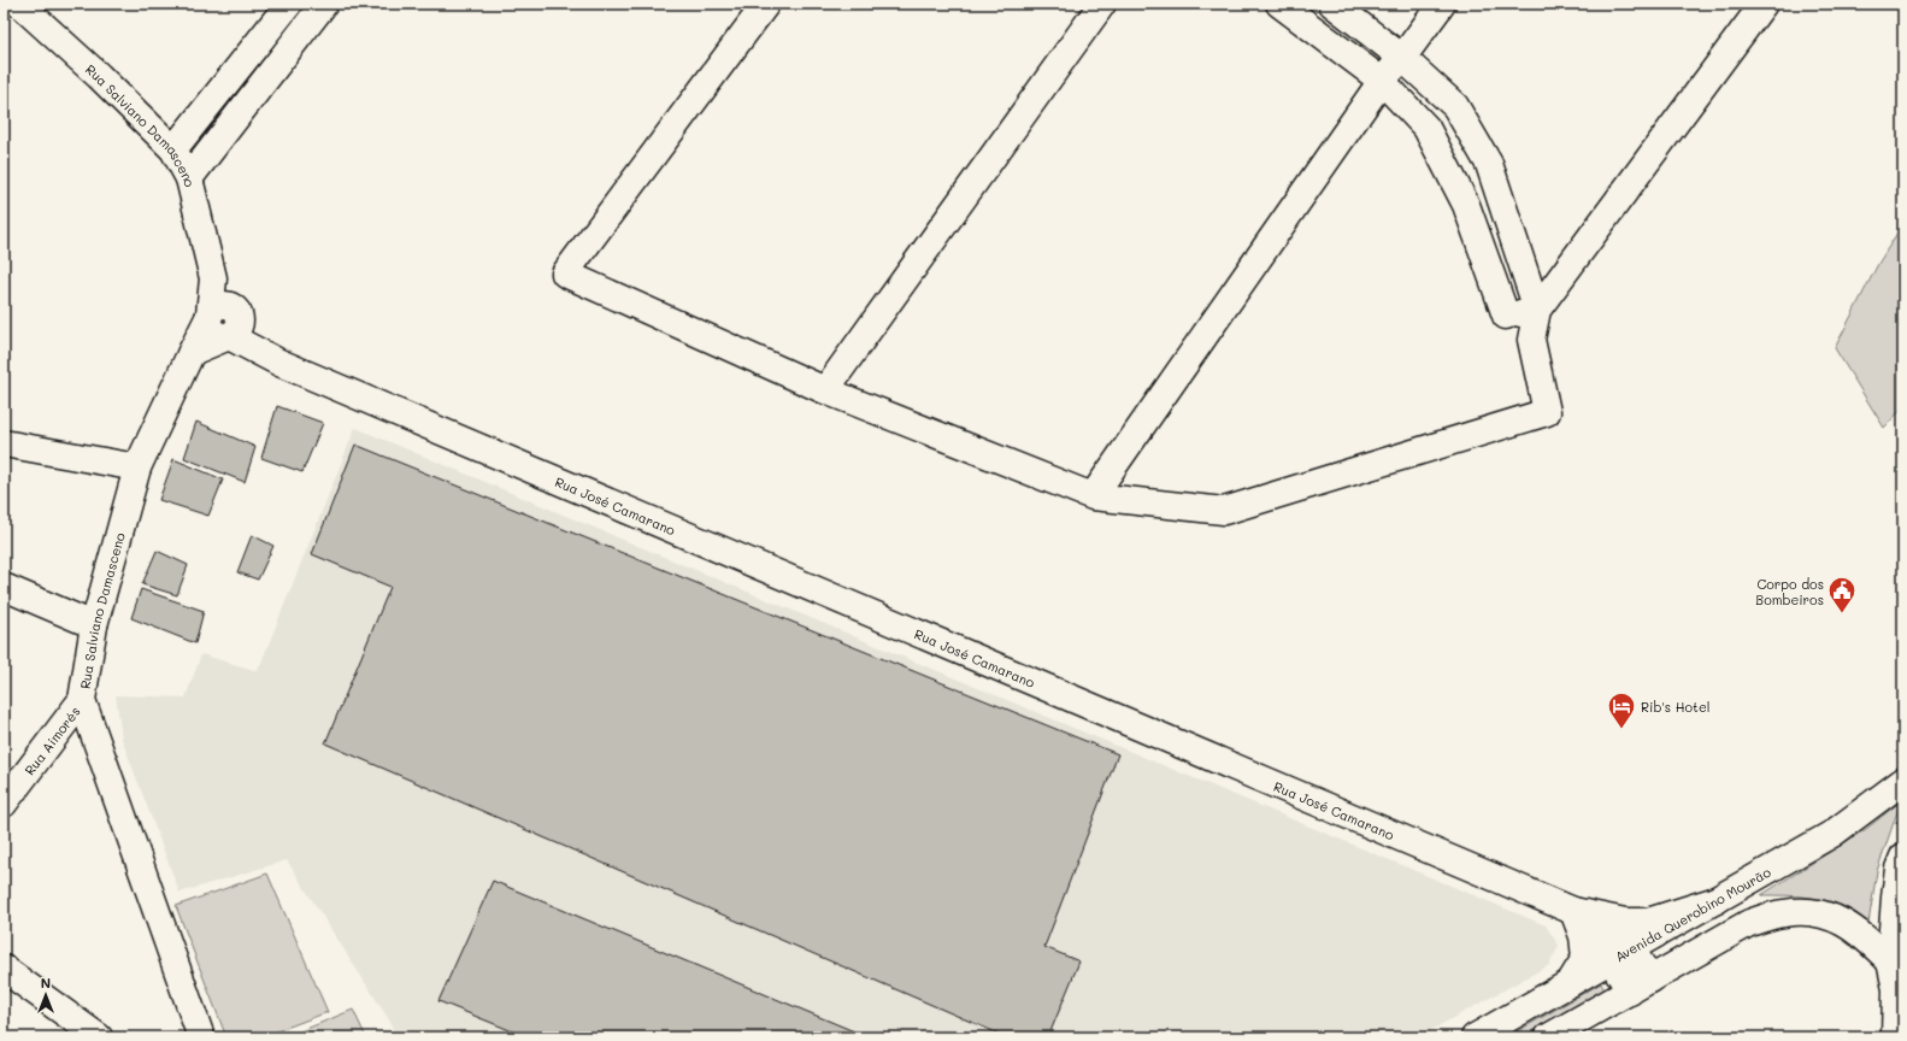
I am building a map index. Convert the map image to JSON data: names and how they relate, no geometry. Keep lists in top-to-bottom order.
{
  "streets": {
    "street": [
      "Rua Salviano Damasceno",
      "Rua José Camarano",
      "Rua Aimorés",
      "Avenida Querobino Mourão"
    ]
  },
  "crossings": [
    ["Rua Salviano Damasceno", "Rua Aimorés"],
    ["Rua José Camarano", "Avenida Querobino Mourão"]
  ],
  "places": {
    "public building": ["Corpo dos Bombeiros"],
    "hotel": ["Rib's Hotel"]
  },
  "north": "top"
}
